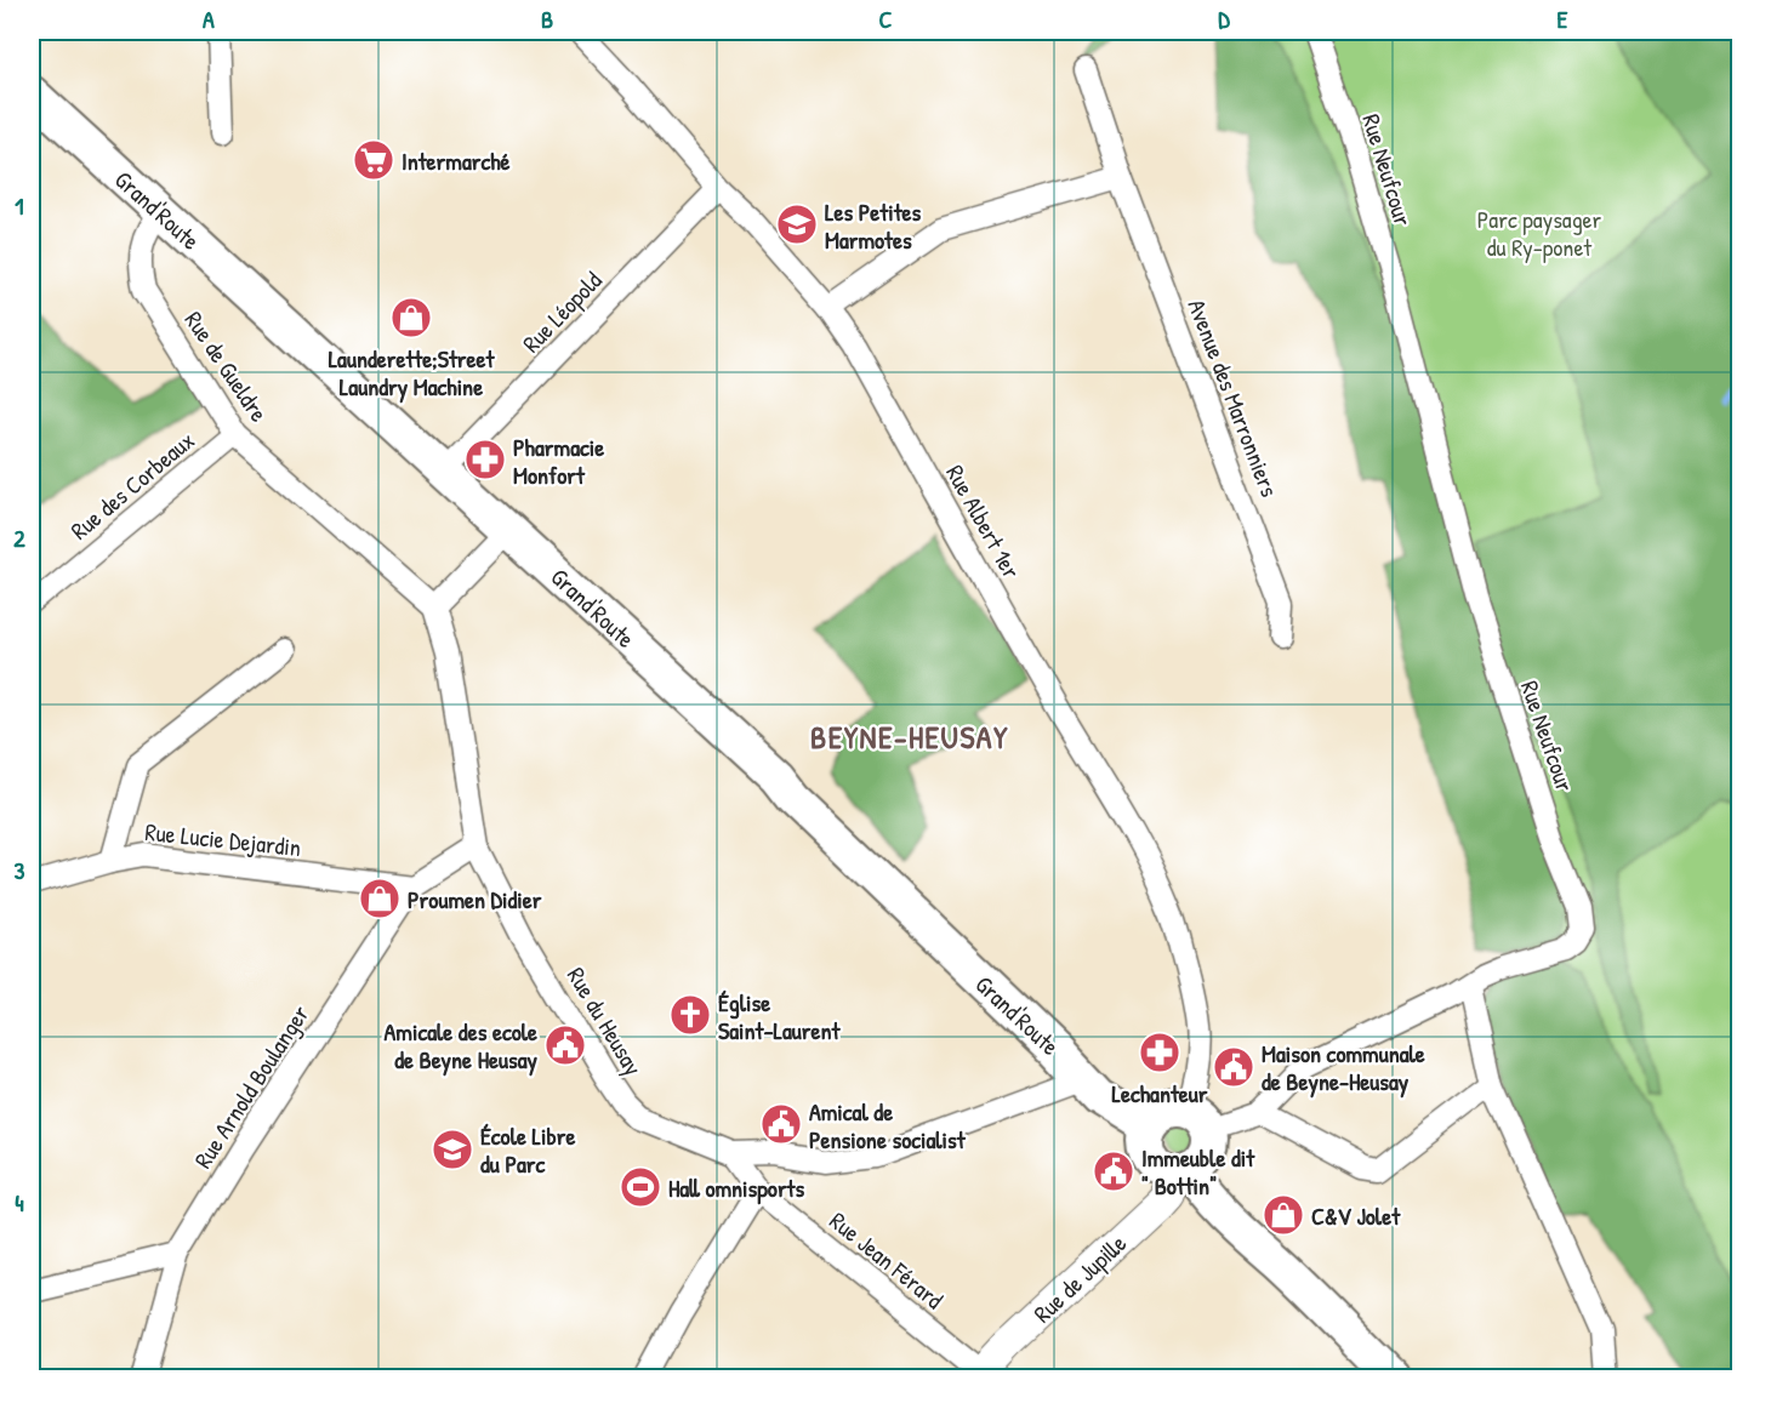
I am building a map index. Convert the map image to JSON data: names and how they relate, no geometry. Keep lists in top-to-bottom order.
{
  "streets": {
    "main road": ["Grand'Route"],
    "street": [
      "Rue Neufcour",
      "Rue Léopold",
      "Rue de Gueldre",
      "Avenue des Marronniers",
      "Rue des Corbeaux",
      "Rue Albert 1er",
      "Rue Lucie Dejardin",
      "Rue du Heusay",
      "Rue Arnold Boulanger",
      "Rue Jean Férard",
      "Rue de Jupille"
    ]
  },
  "crossings": [
    ["Grand'Route", "Rue Léopold"],
    ["Grand'Route", "Rue de Gueldre"],
    ["Grand'Route", "Rue du Heusay"],
    ["Rue Léopold", "Rue Albert 1er"],
    ["Rue de Gueldre", "Rue des Corbeaux"],
    ["Rue de Gueldre", "Rue du Heusay"],
    ["Rue Albert 1er", "Rue de Jupille"],
    ["Rue Lucie Dejardin", "Rue Arnold Boulanger"],
    ["Rue du Heusay", "Rue Arnold Boulanger"],
    ["Rue du Heusay", "Rue Jean Férard"],
    ["Rue Jean Férard", "Rue de Jupille"]
  ],
  "districts": ["BEYNE-HEUSAY"],
  "parks": ["Parc paysager du Ry-ponet"],
  "places": {
    "supermarket": ["Intermarché"],
    "school or university": ["Les Petites Marmotes", "École Libre du Parc"],
    "shop": ["Launderette;Street Laundry Machine", "Proumen Didier", "C&V Jolet"],
    "pharmacy": ["Pharmacie Monfort", "Lechanteur"],
    "church": ["Église Saint-Laurent"],
    "public building": [
      "Amicale des ecole de Beyne Heusay",
      "Maison communale de Beyne-Heusay",
      "Amical de Pensione socialist",
      "Immeuble dit \" Bottin\""
    ],
    "sports": ["Hall omnisports"]
  },
  "grid": {
    "columns": [
      "A",
      "B",
      "C",
      "D",
      "E"
    ],
    "rows": [
      "1",
      "2",
      "3",
      "4"
    ]
  }
}
